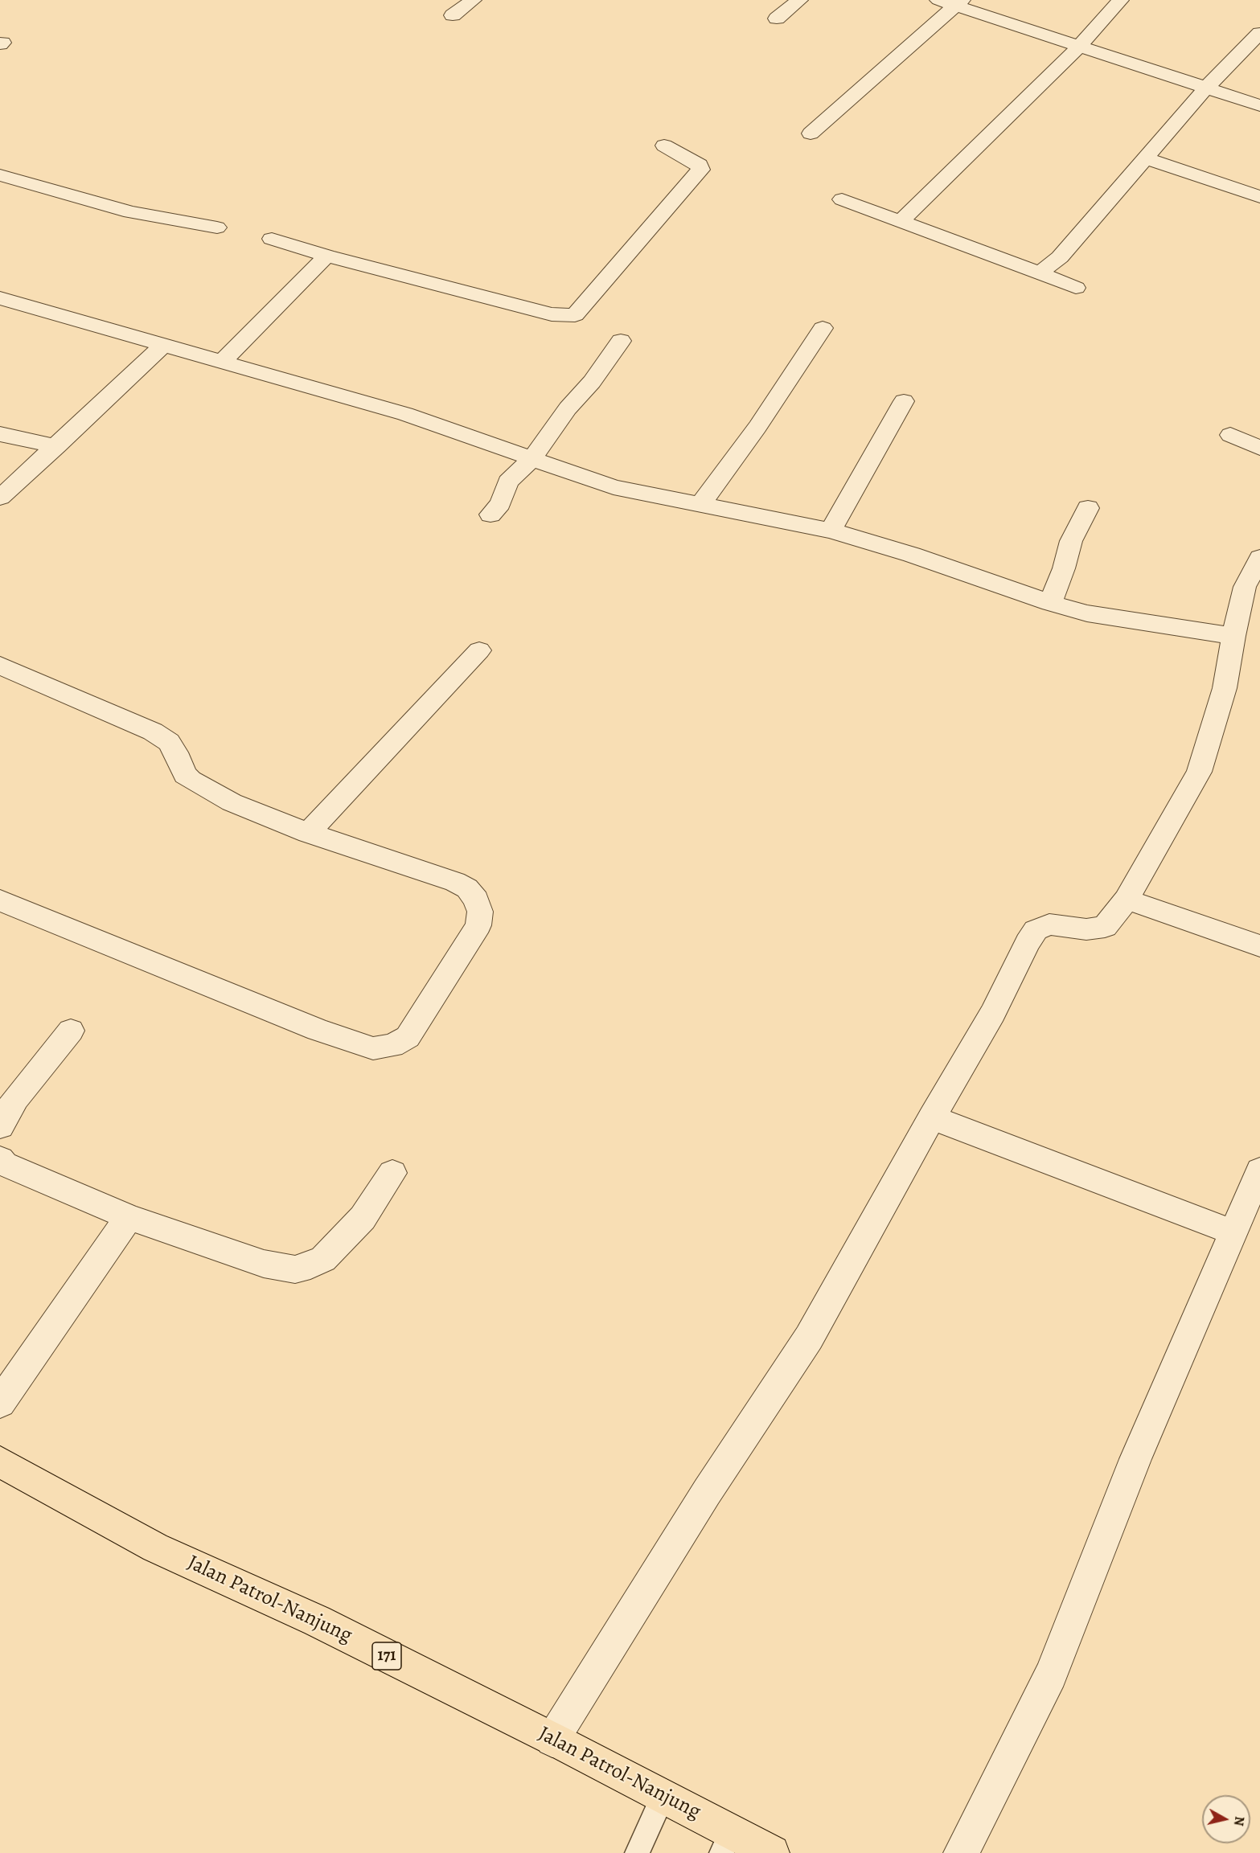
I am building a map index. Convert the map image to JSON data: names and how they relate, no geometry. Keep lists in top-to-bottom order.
{
  "streets": {
    "main road": ["Jalan Patrol-Nanjung", "171"]
  },
  "north": "right"
}
